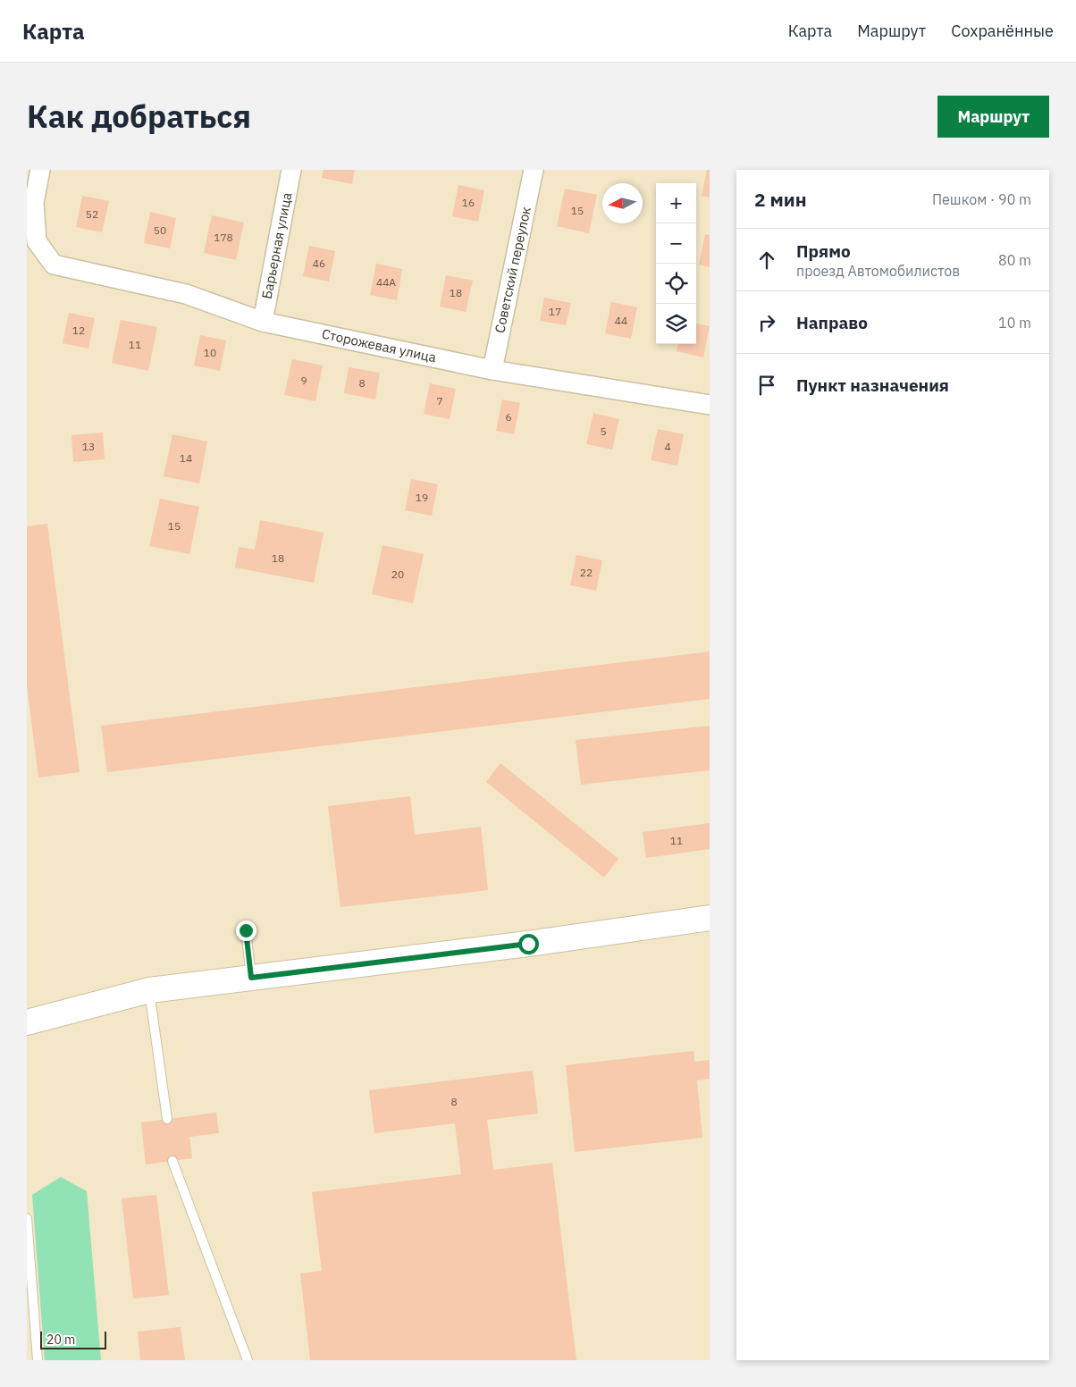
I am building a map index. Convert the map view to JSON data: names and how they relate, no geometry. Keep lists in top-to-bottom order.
{
  "streets": {
    "street": ["Барьерная улица", "Советский переулок", "Сторожевая улица"]
  },
  "crossings": [
    ["Барьерная улица", "Сторожевая улица"],
    ["Советский переулок", "Сторожевая улица"]
  ],
  "house_numbers": [
    "16",
    "15",
    "52",
    "50",
    "178",
    "46",
    "44А",
    "18",
    "17",
    "44",
    "12",
    "11",
    "10",
    "9",
    "8",
    "7",
    "6",
    "5",
    "13",
    "4",
    "14",
    "19",
    "15",
    "18",
    "22",
    "20",
    "11",
    "8"
  ],
  "scale_bar": "20 m",
  "north": "left",
  "page": {
    "header": "Карта",
    "nav": ["Карта", "Маршрут", "Сохранённые"],
    "title": "Как добраться",
    "buttons": "Маршрут",
    "heading": ["2 мин", "Пешком · 90 m"],
    "map_buttons": ["+", "−"],
    "list": [
      ["Прямо", "проезд Автомобилистов", "80 m"],
      ["Направо", "10 m"],
      "Пункт назначения"
    ],
    "scale": "20 m"
  }
}
